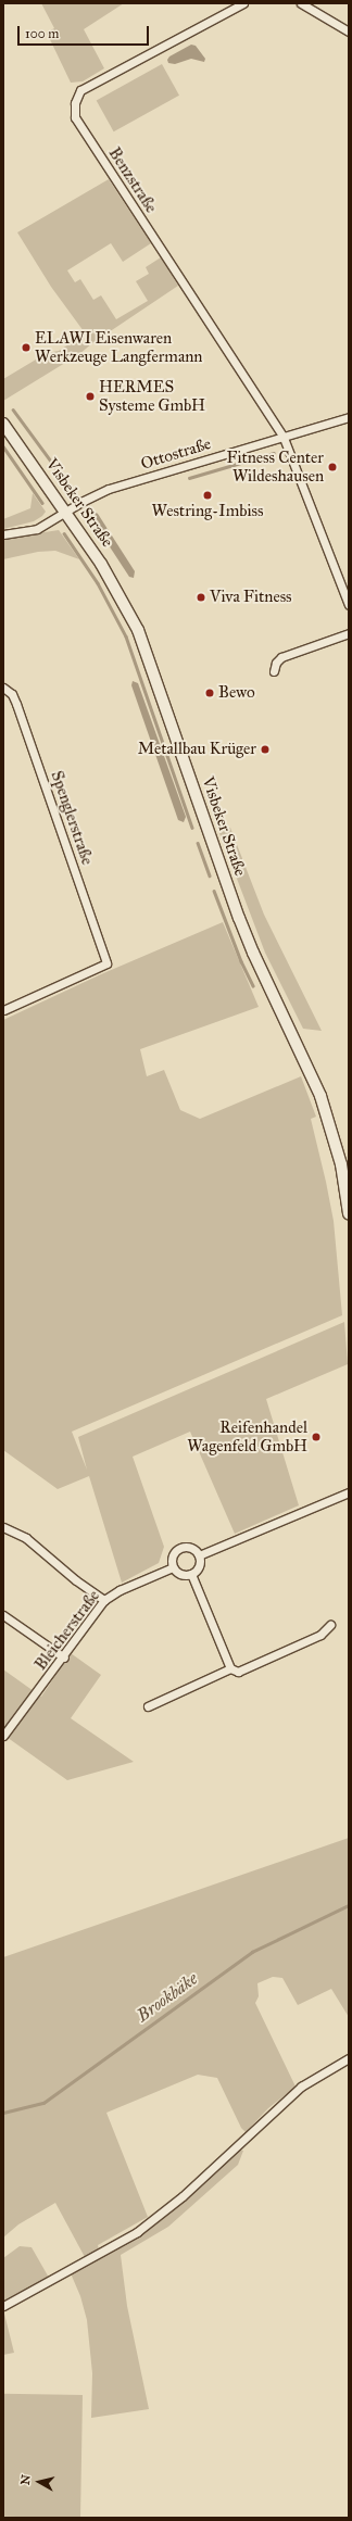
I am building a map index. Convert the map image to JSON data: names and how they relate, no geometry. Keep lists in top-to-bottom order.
{
  "streets": {
    "main road": ["Visbeker Straße"],
    "street": [
      "Benzstraße",
      "Ottostraße",
      "Spenglerstraße",
      "Bleicherstraße"
    ]
  },
  "crossings": [
    ["Benzstraße", "Ottostraße"],
    ["Ottostraße", "Visbeker Straße"]
  ],
  "water": ["Brookbäke"],
  "places": [
    "ELAWI Eisenwaren Werkzeuge Langfermann",
    "HERMES Systeme GmbH",
    "Fitness Center Wildeshausen",
    "Westring-Imbiss",
    "Viva Fitness",
    "Bewo",
    "Metallbau Krüger",
    "Reifenhandel Wagenfeld GmbH"
  ],
  "scale_bar": "100 m",
  "north": "left"
}
